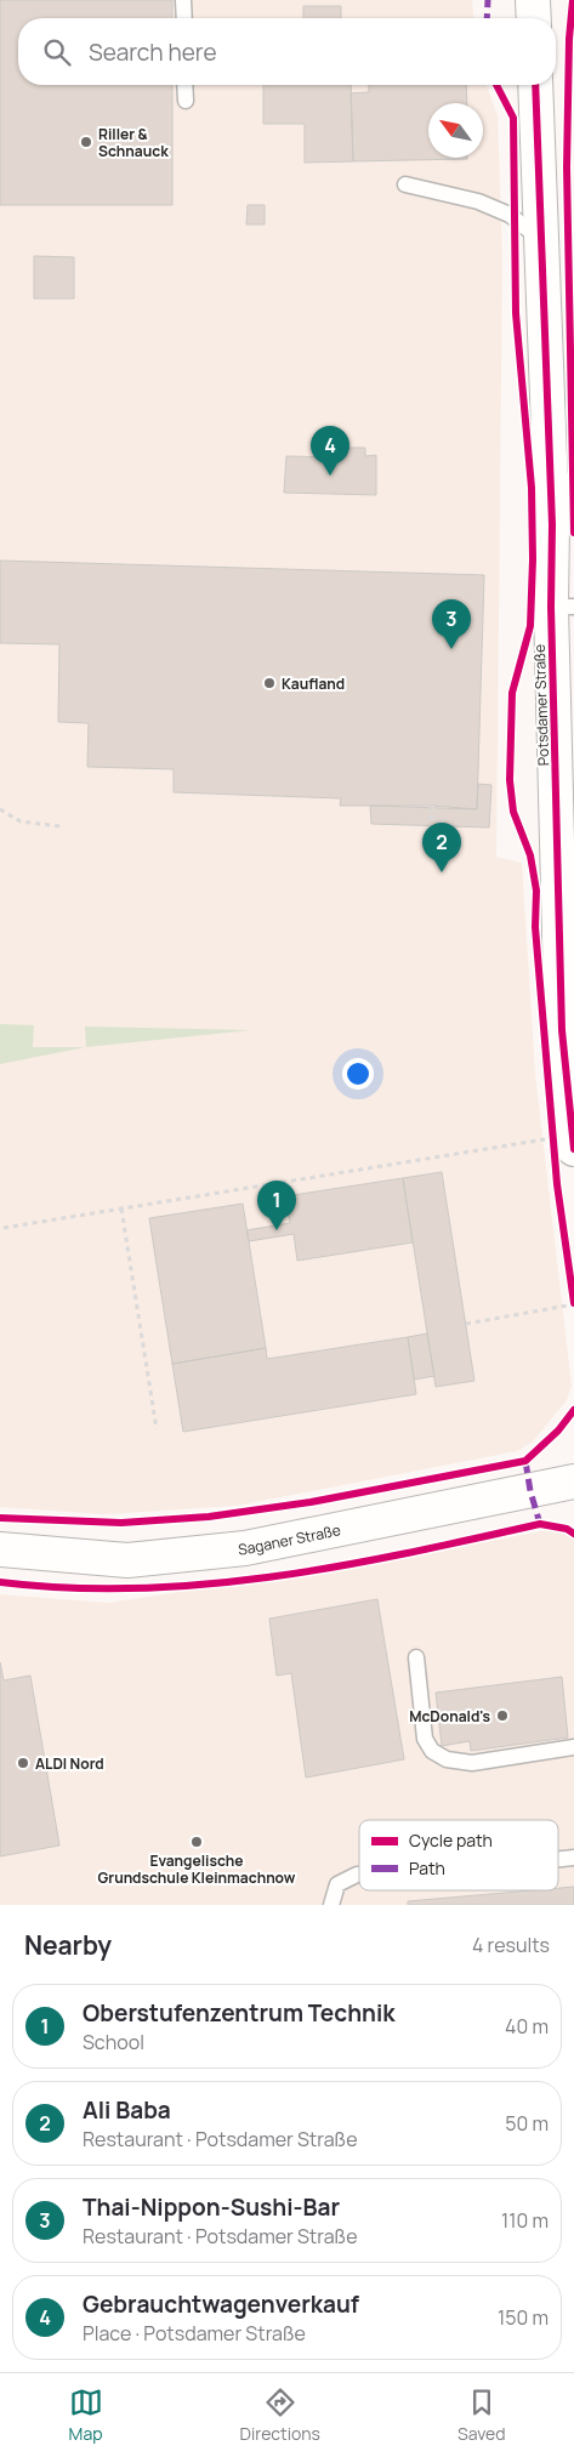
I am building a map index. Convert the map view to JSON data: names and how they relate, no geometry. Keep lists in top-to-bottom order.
{
  "streets": {
    "street": ["Potsdamer Straße", "Saganer Straße"]
  },
  "places": [
    "Riller & Schnauck",
    "Kaufland",
    "McDonald's",
    "ALDI Nord",
    "Evangelische Grundschule Kleinmachnow"
  ],
  "legend": ["Cycle path", "Path"],
  "north": "top left",
  "page": {
    "search": "Search here",
    "pins": [
      "4",
      "3",
      "2",
      "1"
    ],
    "heading": ["Nearby", "4 results"],
    "list": [
      {
        "mark": "1",
        "name": "Oberstufenzentrum Technik",
        "note": "School",
        "value": "40 m"
      },
      {
        "mark": "2",
        "name": "Ali Baba",
        "note": "Restaurant · Potsdamer Straße",
        "value": "50 m"
      },
      {
        "mark": "3",
        "name": "Thai-Nippon-Sushi-Bar",
        "note": "Restaurant · Potsdamer Straße",
        "value": "110 m"
      },
      {
        "mark": "4",
        "name": "Gebrauchtwagenverkauf",
        "note": "Place · Potsdamer Straße",
        "value": "150 m"
      }
    ],
    "nav": ["Map", "Directions", "Saved"]
  }
}
